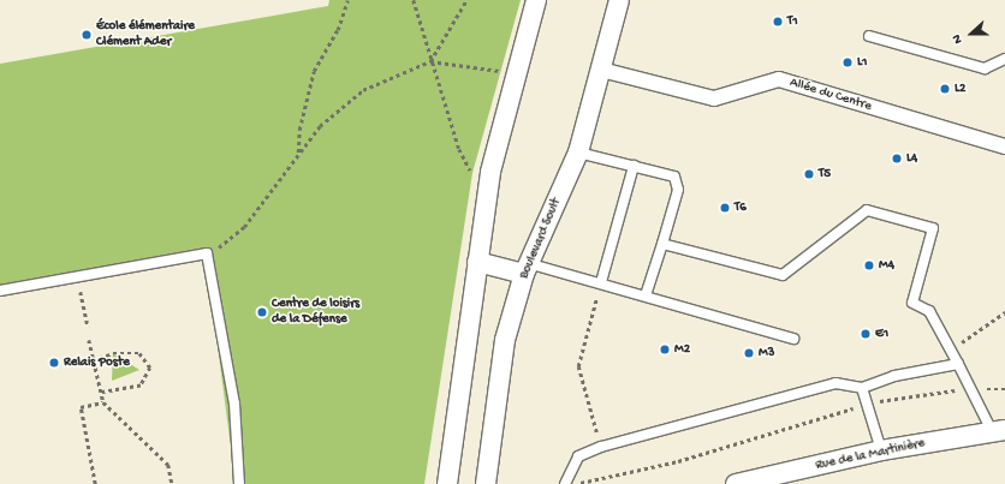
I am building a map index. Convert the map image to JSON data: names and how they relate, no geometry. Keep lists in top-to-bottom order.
{
  "streets": {
    "street": ["Allée du Centre", "Boulevard Soult", "Rue de la Martinière"]
  },
  "crossings": [
    ["Allée du Centre", "Boulevard Soult"]
  ],
  "places": [
    "T1",
    "École élémentaire Clément Ader",
    "L1",
    "L2",
    "L4",
    "T5",
    "T6",
    "M4",
    "Centre de loisirs de la Défense",
    "E1",
    "M2",
    "M3",
    "Relais Poste"
  ],
  "north": "left"
}
